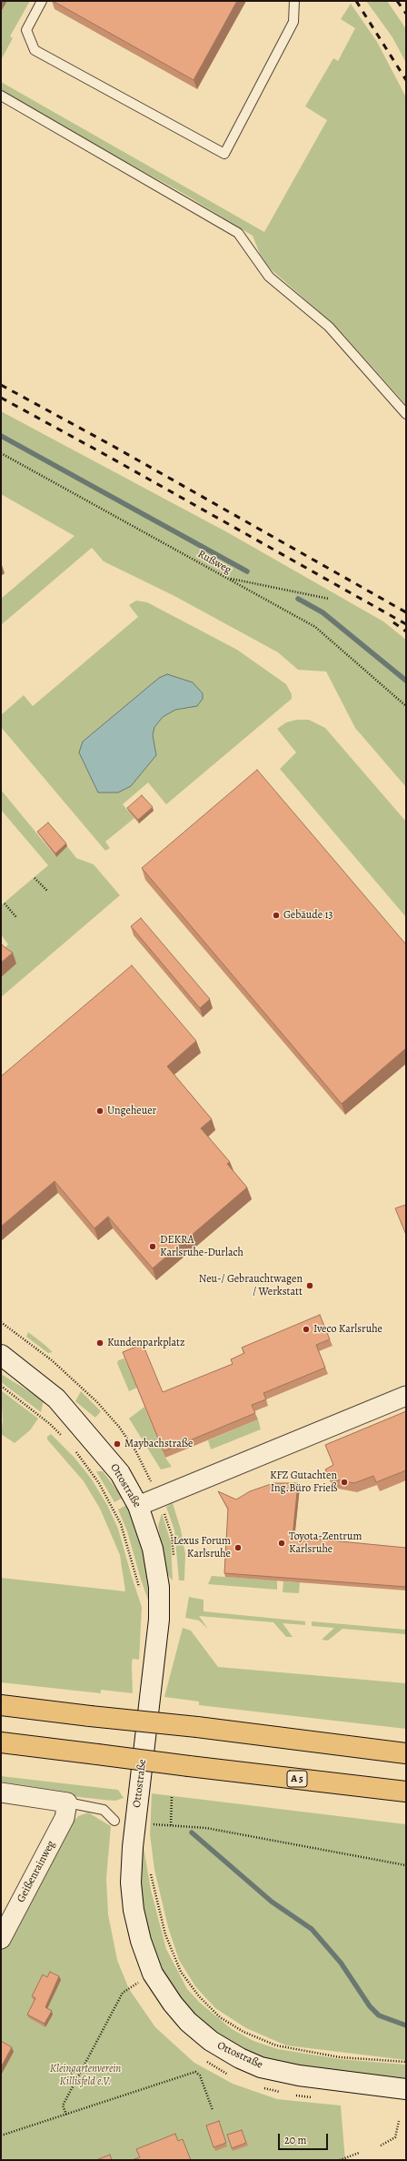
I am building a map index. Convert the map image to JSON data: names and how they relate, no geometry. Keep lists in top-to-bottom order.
{
  "streets": {
    "highway": ["A 5"],
    "main road": ["Ottostraße"],
    "street": ["Geißenrainweg"],
    "path": ["Rußweg"]
  },
  "parks": ["Kleingartenverein Killisfeld e.V."],
  "places": [
    "Gebäude 13",
    "Ungeheuer",
    "DEKRA Karlsruhe-Durlach",
    "Neu-/ Gebrauchtwagen / Werkstatt",
    "Iveco Karlsruhe",
    "Kundenparkplatz",
    "Maybachstraße",
    "KFZ Gutachten Ing.Büro Frieß",
    "Toyota-Zentrum Karlsruhe",
    "Lexus Forum Karlsruhe"
  ],
  "scale_bar": "20 m"
}
